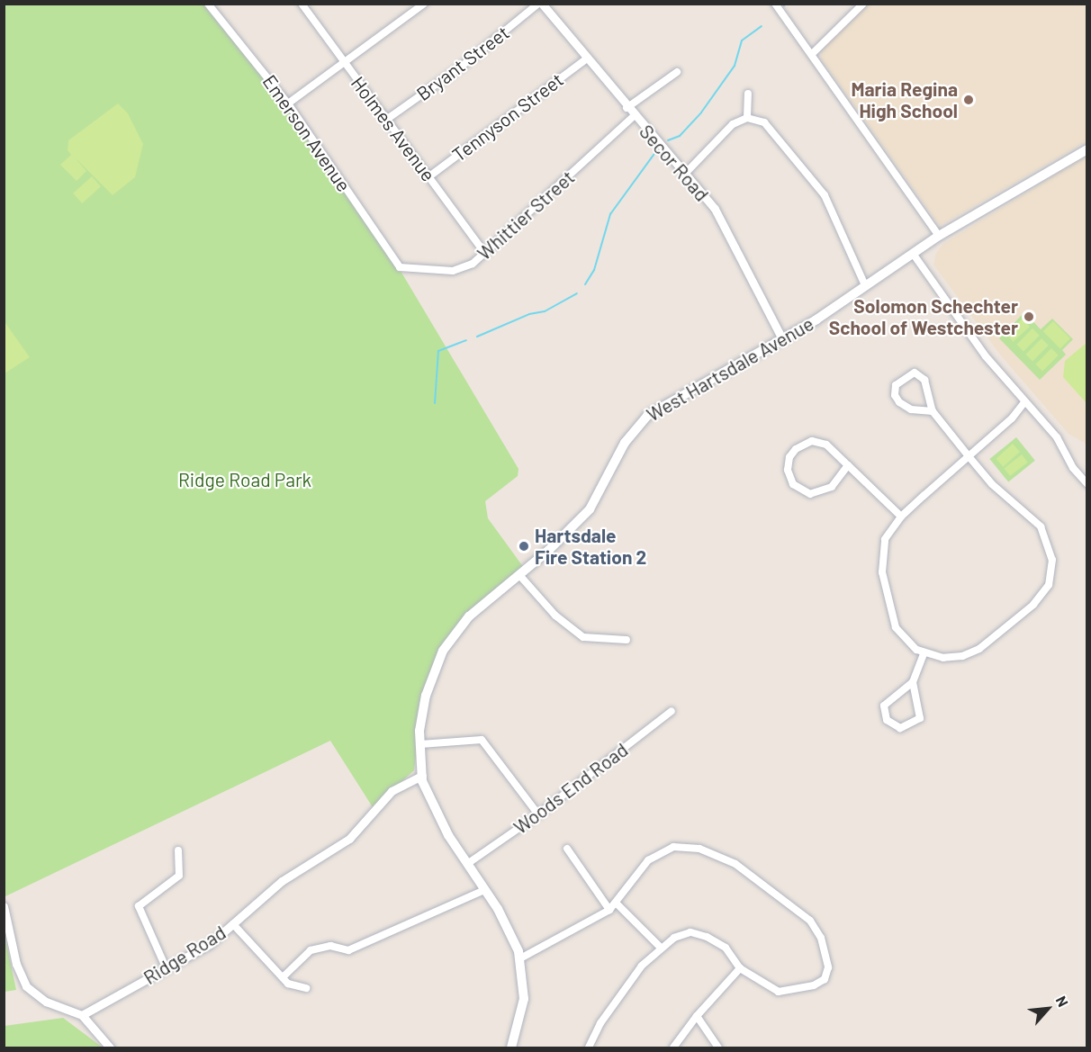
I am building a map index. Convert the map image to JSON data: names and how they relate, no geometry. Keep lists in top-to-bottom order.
{
  "streets": {
    "main road": ["West Hartsdale Avenue"],
    "street": [
      "Bryant Street",
      "Tennyson Street",
      "Holmes Avenue",
      "Emerson Avenue",
      "Secor Road",
      "Whittier Street",
      "Woods End Road",
      "Ridge Road"
    ]
  },
  "crossings": [
    ["Bryant Street", "Holmes Avenue"],
    ["Bryant Street", "Secor Road"],
    ["Tennyson Street", "Holmes Avenue"],
    ["Tennyson Street", "Secor Road"],
    ["Holmes Avenue", "Whittier Street"],
    ["Emerson Avenue", "Whittier Street"],
    ["Secor Road", "Whittier Street"],
    ["Secor Road", "West Hartsdale Avenue"],
    ["West Hartsdale Avenue", "Woods End Road"],
    ["West Hartsdale Avenue", "Ridge Road"]
  ],
  "parks": ["Ridge Road Park"],
  "places": ["Maria Regina High School", "Solomon Schechter School of Westchester", "Hartsdale Fire Station 2"],
  "north": "top right"
}
